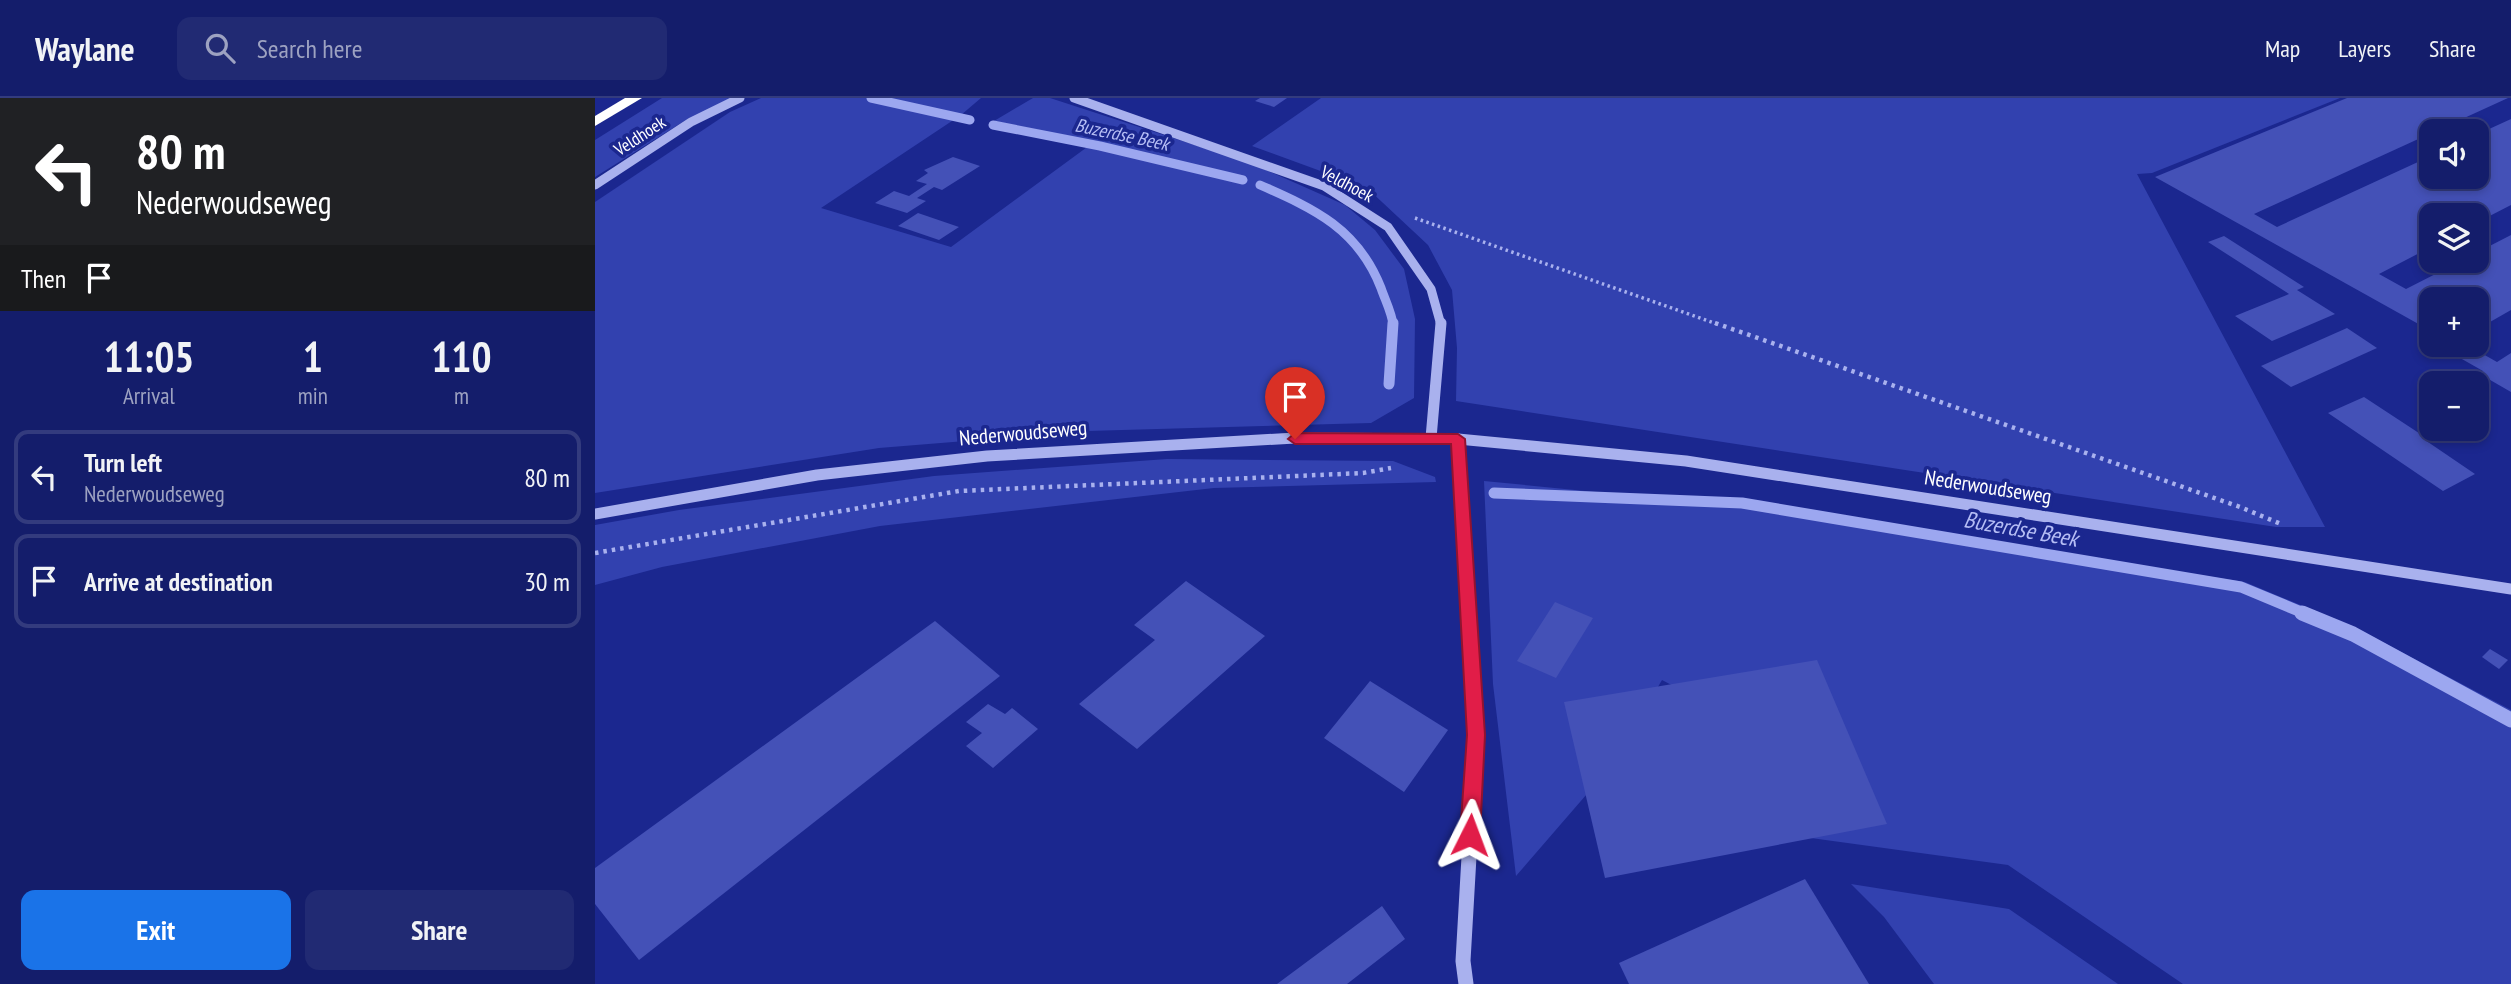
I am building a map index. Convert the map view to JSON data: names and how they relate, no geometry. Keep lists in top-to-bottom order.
{
  "streets": {
    "street": ["Veldhoek", "Nederwoudseweg"]
  },
  "crossings": [
    ["Veldhoek", "Nederwoudseweg"]
  ],
  "water": ["Buzerdse Beek"],
  "page": {
    "header": "Waylane",
    "search": "Search here",
    "nav": ["Map", "Layers", "Share"],
    "turn": ["80 m", "Nederwoudseweg"],
    "map_buttons": ["+", "−"],
    "then": "Then",
    "eta": [
      "11:05",
      "Arrival",
      "1",
      "min",
      "110",
      "m"
    ],
    "list": [
      {
        "name": "Turn left",
        "note": "Nederwoudseweg",
        "value": "80 m"
      },
      {
        "name": "Arrive at destination",
        "value": "30 m"
      }
    ],
    "buttons": ["Exit", "Share"]
  }
}
